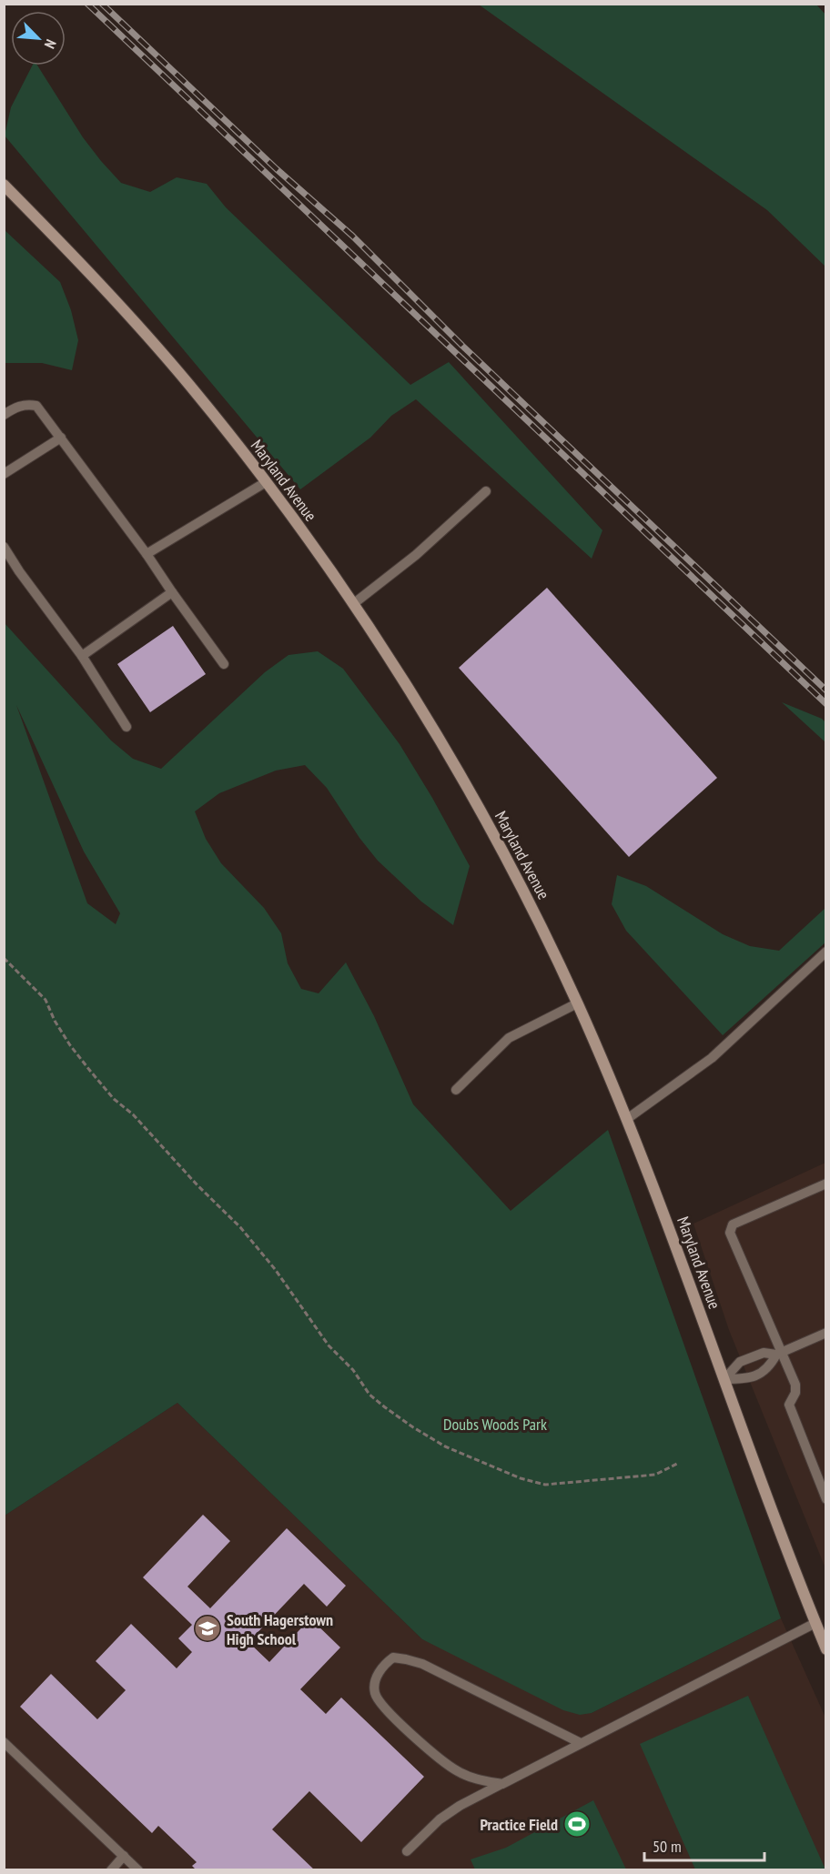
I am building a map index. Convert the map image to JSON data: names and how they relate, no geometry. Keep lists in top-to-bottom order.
{
  "streets": {
    "main road": ["Maryland Avenue"]
  },
  "parks": ["Doubs Woods Park"],
  "places": {
    "school or university": ["South Hagerstown High School"],
    "sports": ["Practice Field"]
  },
  "scale_bar": "50 m",
  "north": "bottom right"
}
